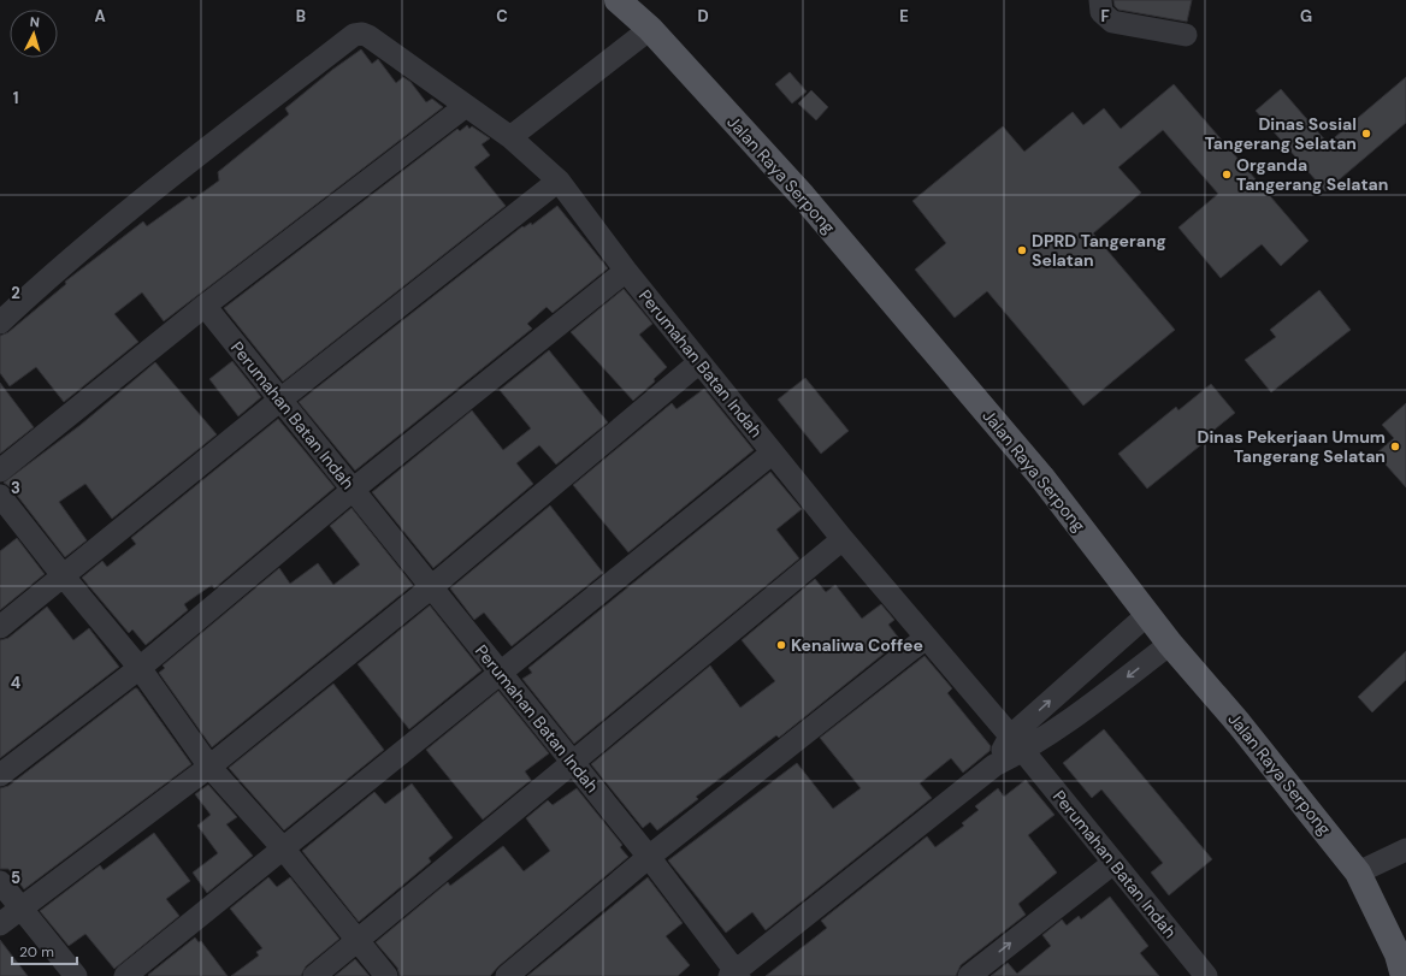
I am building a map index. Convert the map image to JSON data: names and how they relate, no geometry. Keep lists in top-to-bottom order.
{
  "streets": {
    "main road": ["Jalan Raya Serpong"],
    "street": ["Perumahan Batan Indah"]
  },
  "places": [
    "Dinas Sosial Tangerang Selatan",
    "Organda Tangerang Selatan",
    "DPRD Tangerang Selatan",
    "Dinas Pekerjaan Umum Tangerang Selatan",
    "Kenaliwa Coffee"
  ],
  "scale_bar": "20 m",
  "north": "top",
  "grid": {
    "columns": [
      "A",
      "B",
      "C",
      "D",
      "E",
      "F",
      "G"
    ],
    "rows": [
      "1",
      "2",
      "3",
      "4",
      "5"
    ]
  }
}
